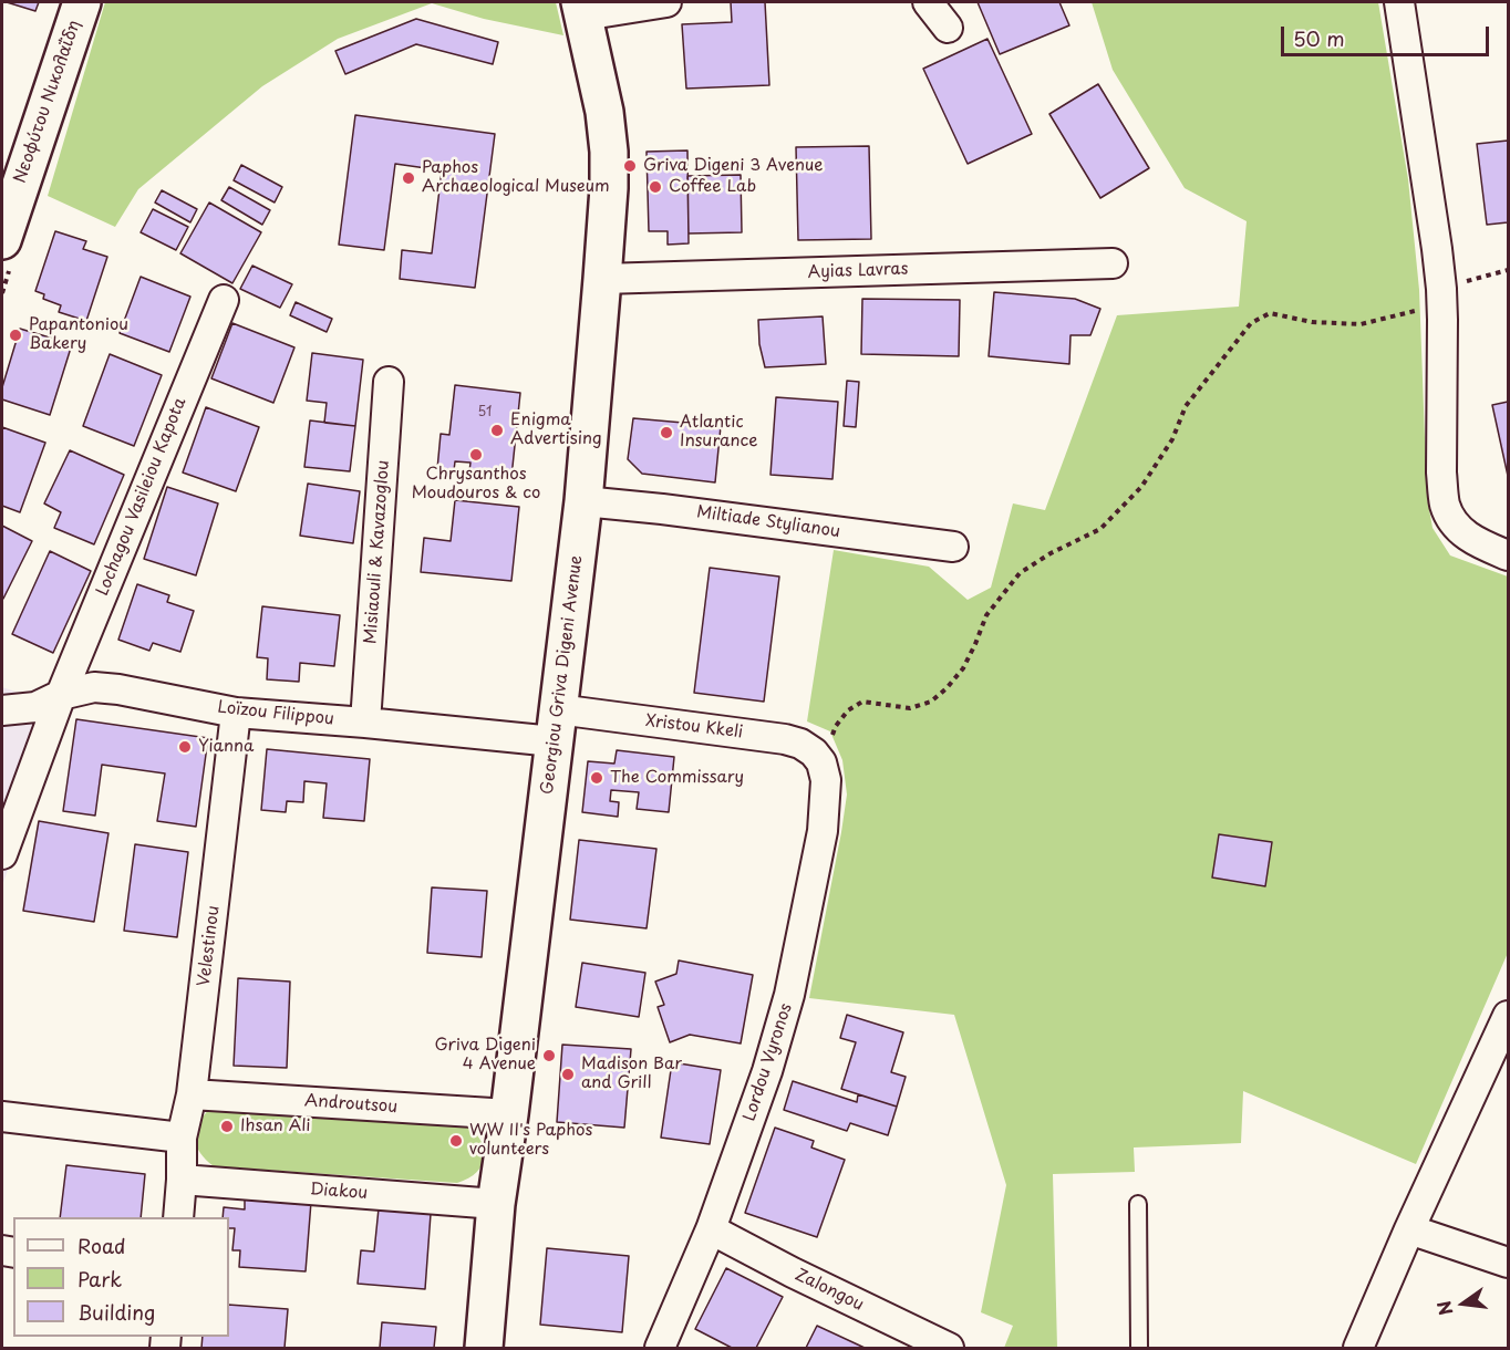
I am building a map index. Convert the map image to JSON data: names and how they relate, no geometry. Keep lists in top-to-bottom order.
{
  "streets": {
    "main road": ["Νεοφύτου Νικολαΐδη", "Georgiou Griva Digeni Avenue"],
    "street": [
      "Ayias Lavras",
      "Lochagou Vasileiou Kapota",
      "Miltiade Stylianou",
      "Misiaouli & Kavazoglou",
      "Loïzou Filippou",
      "Xristou Kkeli",
      "Velestinou",
      "Lordou Vyronos",
      "Androutsou",
      "Diakou",
      "Zalongou"
    ]
  },
  "crossings": [
    ["Ayias Lavras", "Georgiou Griva Digeni Avenue"],
    ["Lochagou Vasileiou Kapota", "Loïzou Filippou"],
    ["Miltiade Stylianou", "Georgiou Griva Digeni Avenue"],
    ["Misiaouli & Kavazoglou", "Loïzou Filippou"],
    ["Georgiou Griva Digeni Avenue", "Loïzou Filippou"],
    ["Georgiou Griva Digeni Avenue", "Xristou Kkeli"],
    ["Georgiou Griva Digeni Avenue", "Androutsou"],
    ["Georgiou Griva Digeni Avenue", "Diakou"],
    ["Loïzou Filippou", "Xristou Kkeli"],
    ["Loïzou Filippou", "Velestinou"],
    ["Xristou Kkeli", "Lordou Vyronos"],
    ["Velestinou", "Androutsou"],
    ["Velestinou", "Diakou"],
    ["Lordou Vyronos", "Zalongou"]
  ],
  "places": [
    "Griva Digeni 3 Avenue",
    "Paphos Archaeological Museum",
    "Coffee Lab",
    "Papantoniou Bakery",
    "Enigma Advertising",
    "Atlantic Insurance",
    "Chrysanthos Moudouros & co",
    "Yianna",
    "The Commissary",
    "Griva Digeni 4 Avenue",
    "Madison Bar and Grill",
    "Ihsan Ali",
    "WW II's Paphos volunteers"
  ],
  "house_numbers": ["51"],
  "legend": ["Road", "Park", "Building"],
  "scale_bar": "50 m",
  "north": "left"
}
